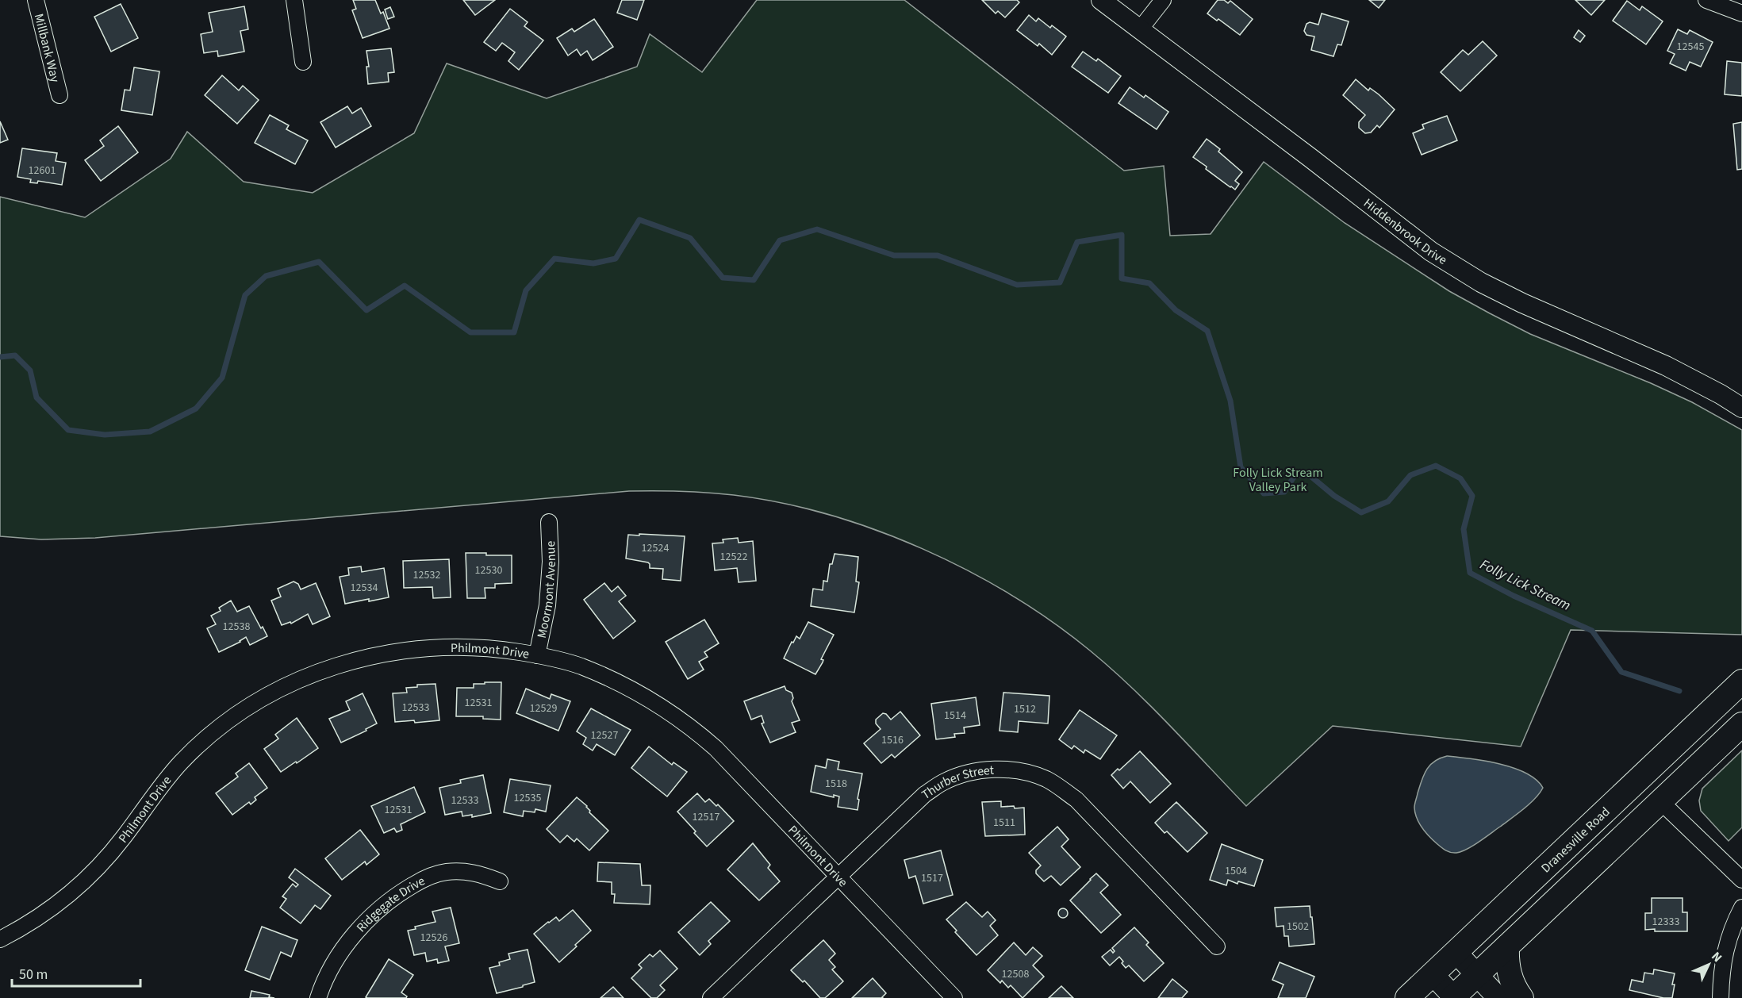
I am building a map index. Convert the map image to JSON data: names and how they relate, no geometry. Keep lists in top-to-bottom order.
{
  "streets": {
    "main road": ["Dranesville Road"],
    "street": [
      "Millbank Way",
      "Hiddenbrook Drive",
      "Moormont Avenue",
      "Philmont Drive",
      "Thurber Street",
      "Ridgegate Drive"
    ]
  },
  "crossings": [
    ["Moormont Avenue", "Philmont Drive"],
    ["Philmont Drive", "Thurber Street"]
  ],
  "water": ["Folly Lick Stream"],
  "parks": ["Folly Lick Stream Valley Park"],
  "house_numbers": [
    "12545",
    "12601",
    "12524",
    "12522",
    "12530",
    "12532",
    "12534",
    "12538",
    "12531",
    "12533",
    "12529",
    "1512",
    "1514",
    "12527",
    "1516",
    "1518",
    "12535",
    "12533",
    "12531",
    "12517",
    "1511",
    "1504",
    "1517",
    "12333",
    "1502",
    "12526",
    "12508"
  ],
  "scale_bar": "50 m",
  "north": "top right"
}
